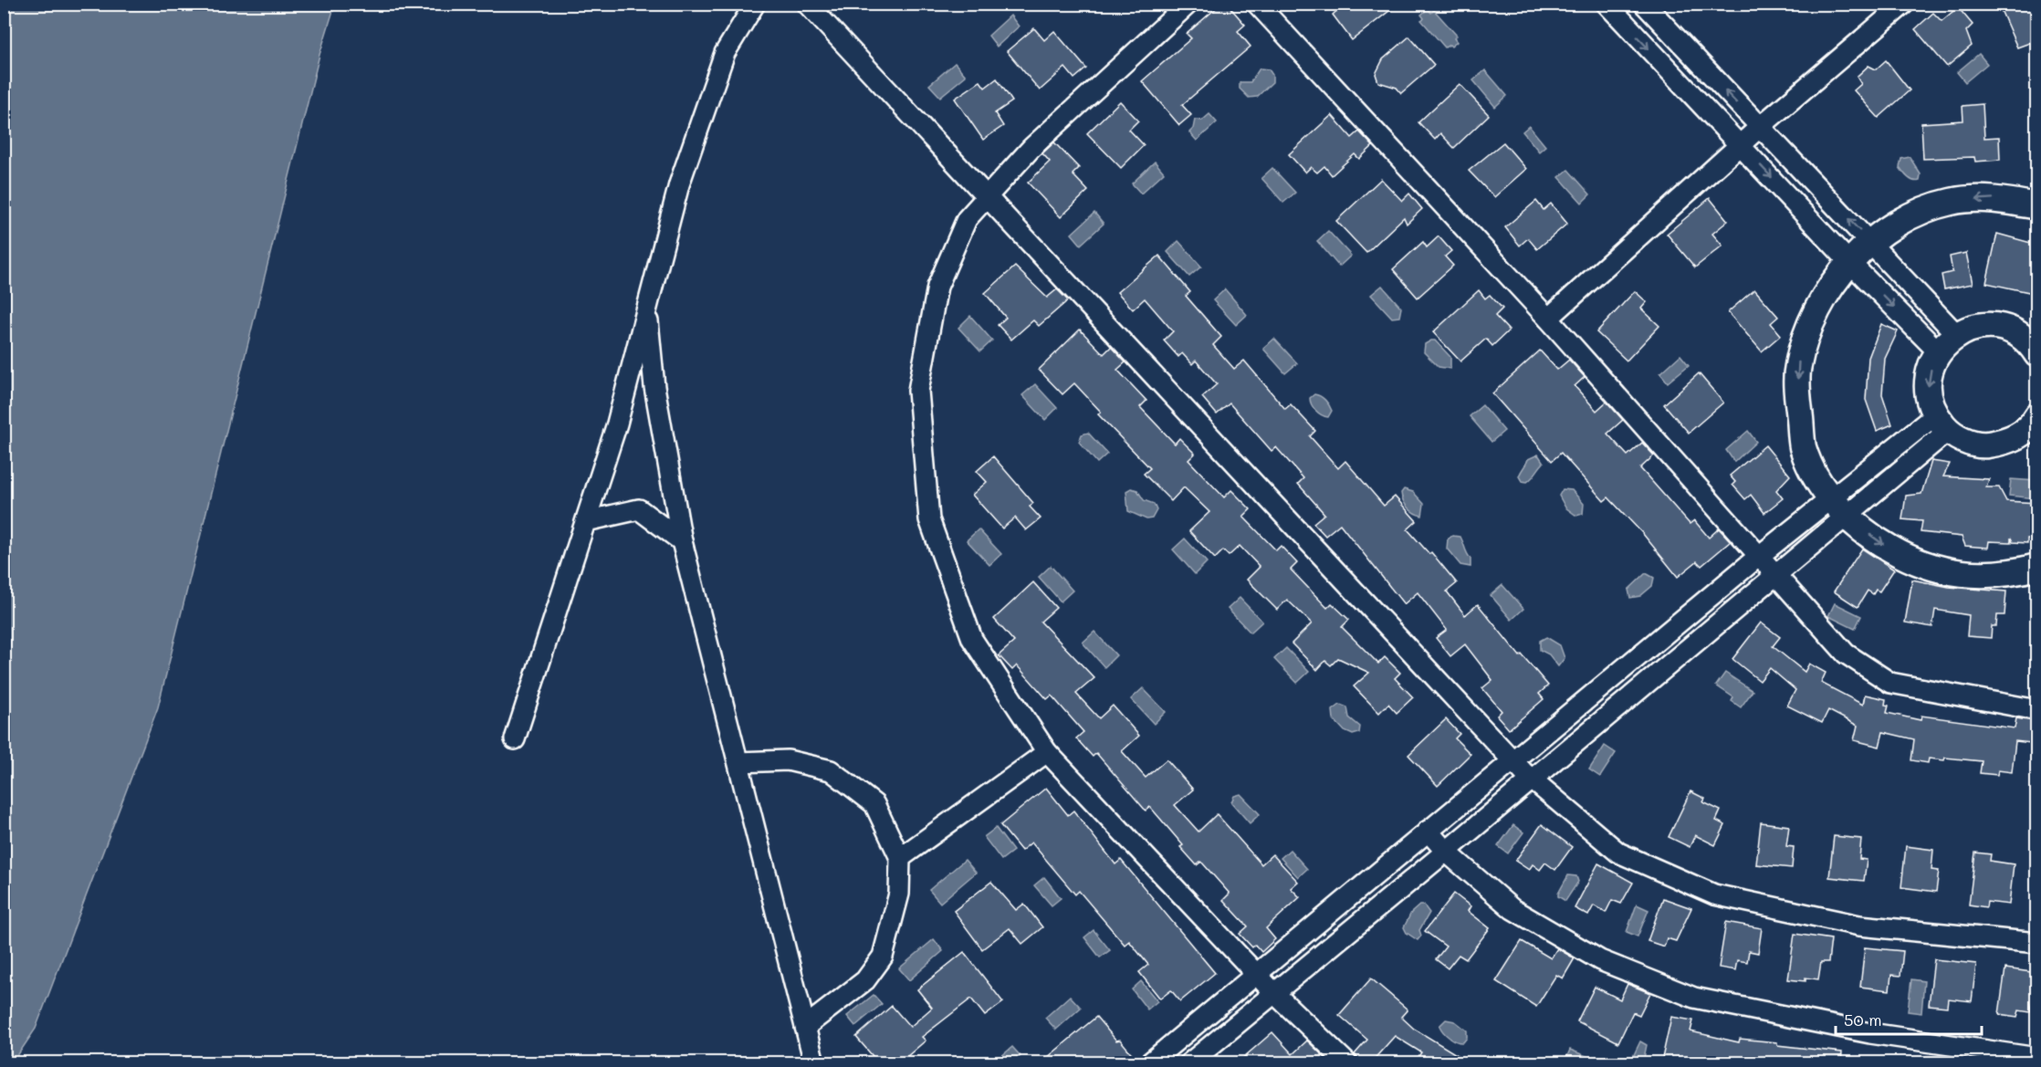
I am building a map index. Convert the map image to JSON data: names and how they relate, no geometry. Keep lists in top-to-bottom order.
{
  "scale_bar": "50 m"
}
